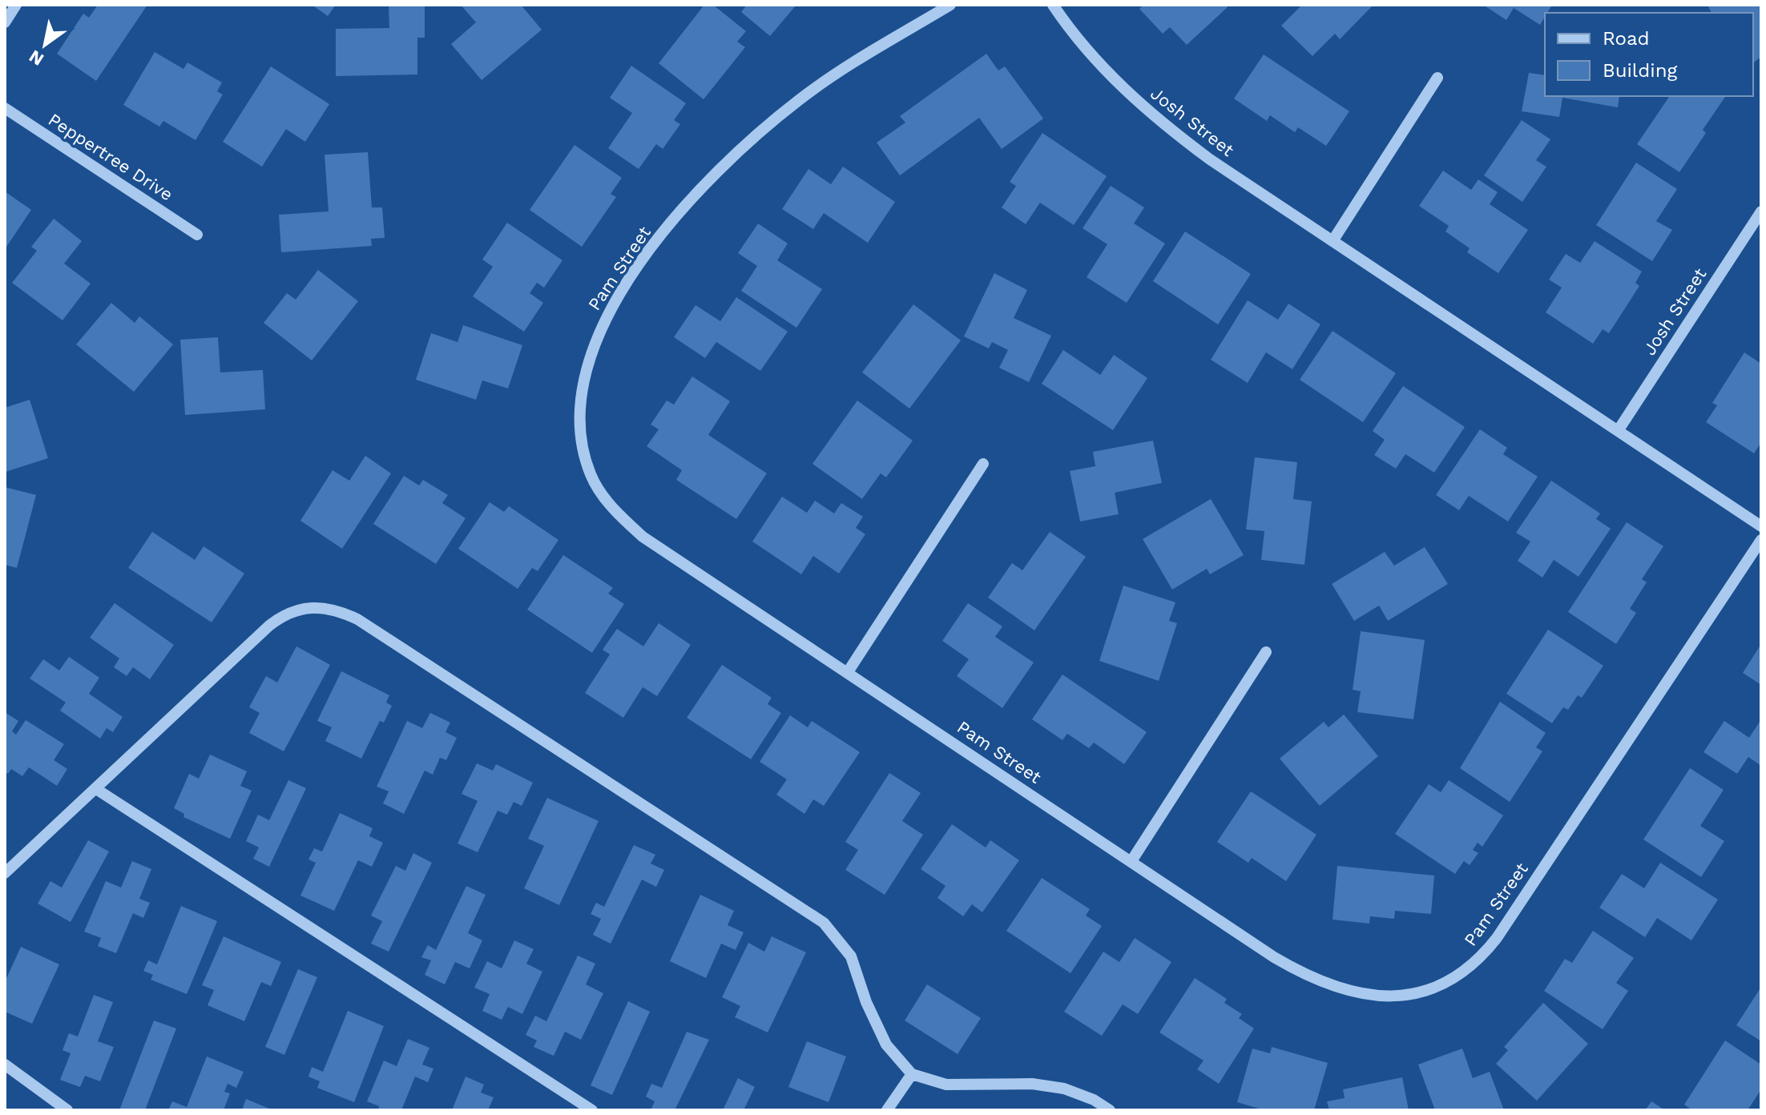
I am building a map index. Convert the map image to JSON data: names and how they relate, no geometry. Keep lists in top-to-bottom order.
{
  "streets": {
    "street": ["Josh Street", "Peppertree Drive", "Pam Street"]
  },
  "legend": ["Road", "Building"],
  "north": "bottom left"
}
